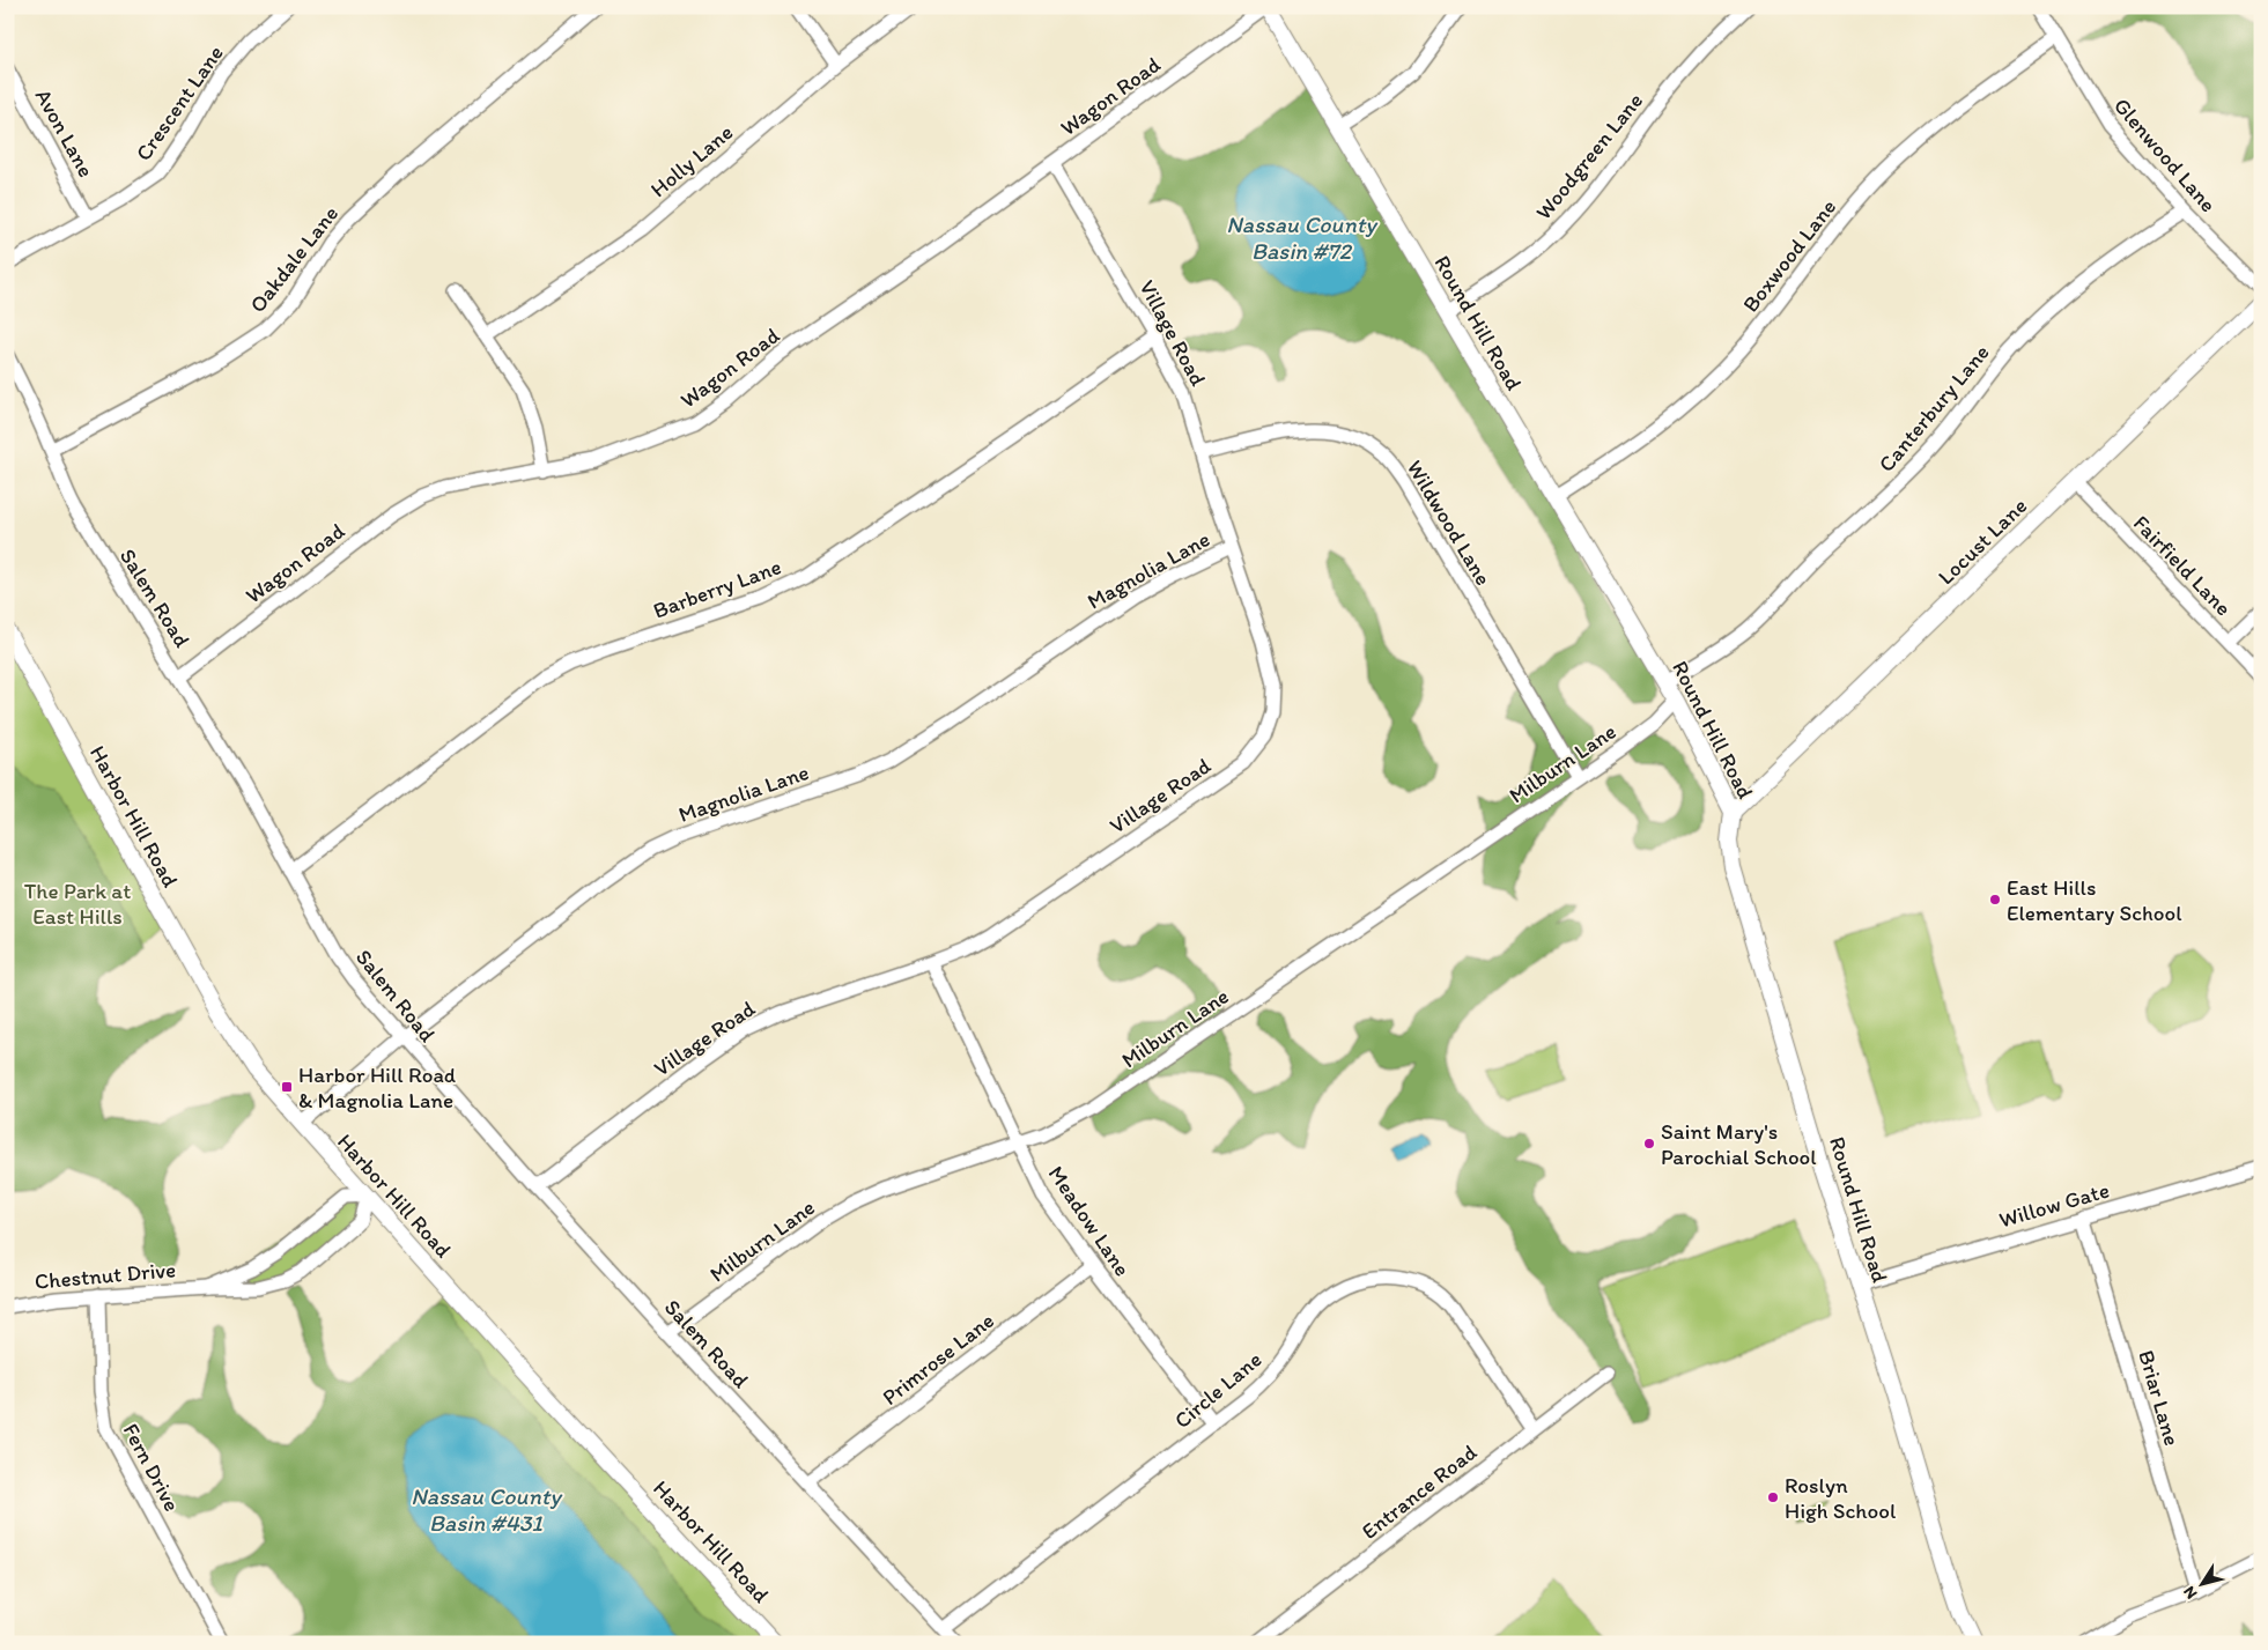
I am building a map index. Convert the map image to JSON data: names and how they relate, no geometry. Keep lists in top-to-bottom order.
{
  "streets": {
    "street": [
      "Wagon Road",
      "Crescent Lane",
      "Avon Lane",
      "Glenwood Lane",
      "Woodgreen Lane",
      "Holly Lane",
      "Boxwood Lane",
      "Oakdale Lane",
      "Round Hill Road",
      "Village Road",
      "Canterbury Lane",
      "Wildwood Lane",
      "Locust Lane",
      "Fairfield Lane",
      "Magnolia Lane",
      "Barberry Lane",
      "Salem Road",
      "Milburn Lane",
      "Harbor Hill Road",
      "Willow Gate",
      "Meadow Lane",
      "Chestnut Drive",
      "Primrose Lane",
      "Circle Lane",
      "Briar Lane",
      "Fern Drive",
      "Entrance Road"
    ]
  },
  "crossings": [
    ["Wagon Road", "Round Hill Road"],
    ["Wagon Road", "Village Road"],
    ["Wagon Road", "Salem Road"],
    ["Crescent Lane", "Avon Lane"],
    ["Glenwood Lane", "Boxwood Lane"],
    ["Glenwood Lane", "Canterbury Lane"],
    ["Woodgreen Lane", "Round Hill Road"],
    ["Boxwood Lane", "Round Hill Road"],
    ["Oakdale Lane", "Salem Road"],
    ["Round Hill Road", "Canterbury Lane"],
    ["Round Hill Road", "Locust Lane"],
    ["Round Hill Road", "Milburn Lane"],
    ["Round Hill Road", "Willow Gate"],
    ["Village Road", "Wildwood Lane"],
    ["Village Road", "Magnolia Lane"],
    ["Village Road", "Barberry Lane"],
    ["Village Road", "Salem Road"],
    ["Village Road", "Meadow Lane"],
    ["Wildwood Lane", "Milburn Lane"],
    ["Locust Lane", "Fairfield Lane"],
    ["Magnolia Lane", "Salem Road"],
    ["Magnolia Lane", "Harbor Hill Road"],
    ["Barberry Lane", "Salem Road"],
    ["Salem Road", "Milburn Lane"],
    ["Salem Road", "Primrose Lane"],
    ["Salem Road", "Circle Lane"],
    ["Milburn Lane", "Meadow Lane"],
    ["Harbor Hill Road", "Chestnut Drive"],
    ["Willow Gate", "Briar Lane"],
    ["Meadow Lane", "Primrose Lane"],
    ["Meadow Lane", "Circle Lane"],
    ["Chestnut Drive", "Fern Drive"],
    ["Circle Lane", "Entrance Road"]
  ],
  "water": ["Nassau County Basin #72", "Nassau County Basin #431"],
  "parks": ["The Park at East Hills"],
  "places": {
    "other": ["East Hills Elementary School", "Saint Mary's Parochial School", "Roslyn High School"],
    "transit": ["Harbor Hill Road & Magnolia Lane"]
  },
  "north": "bottom left"
}
